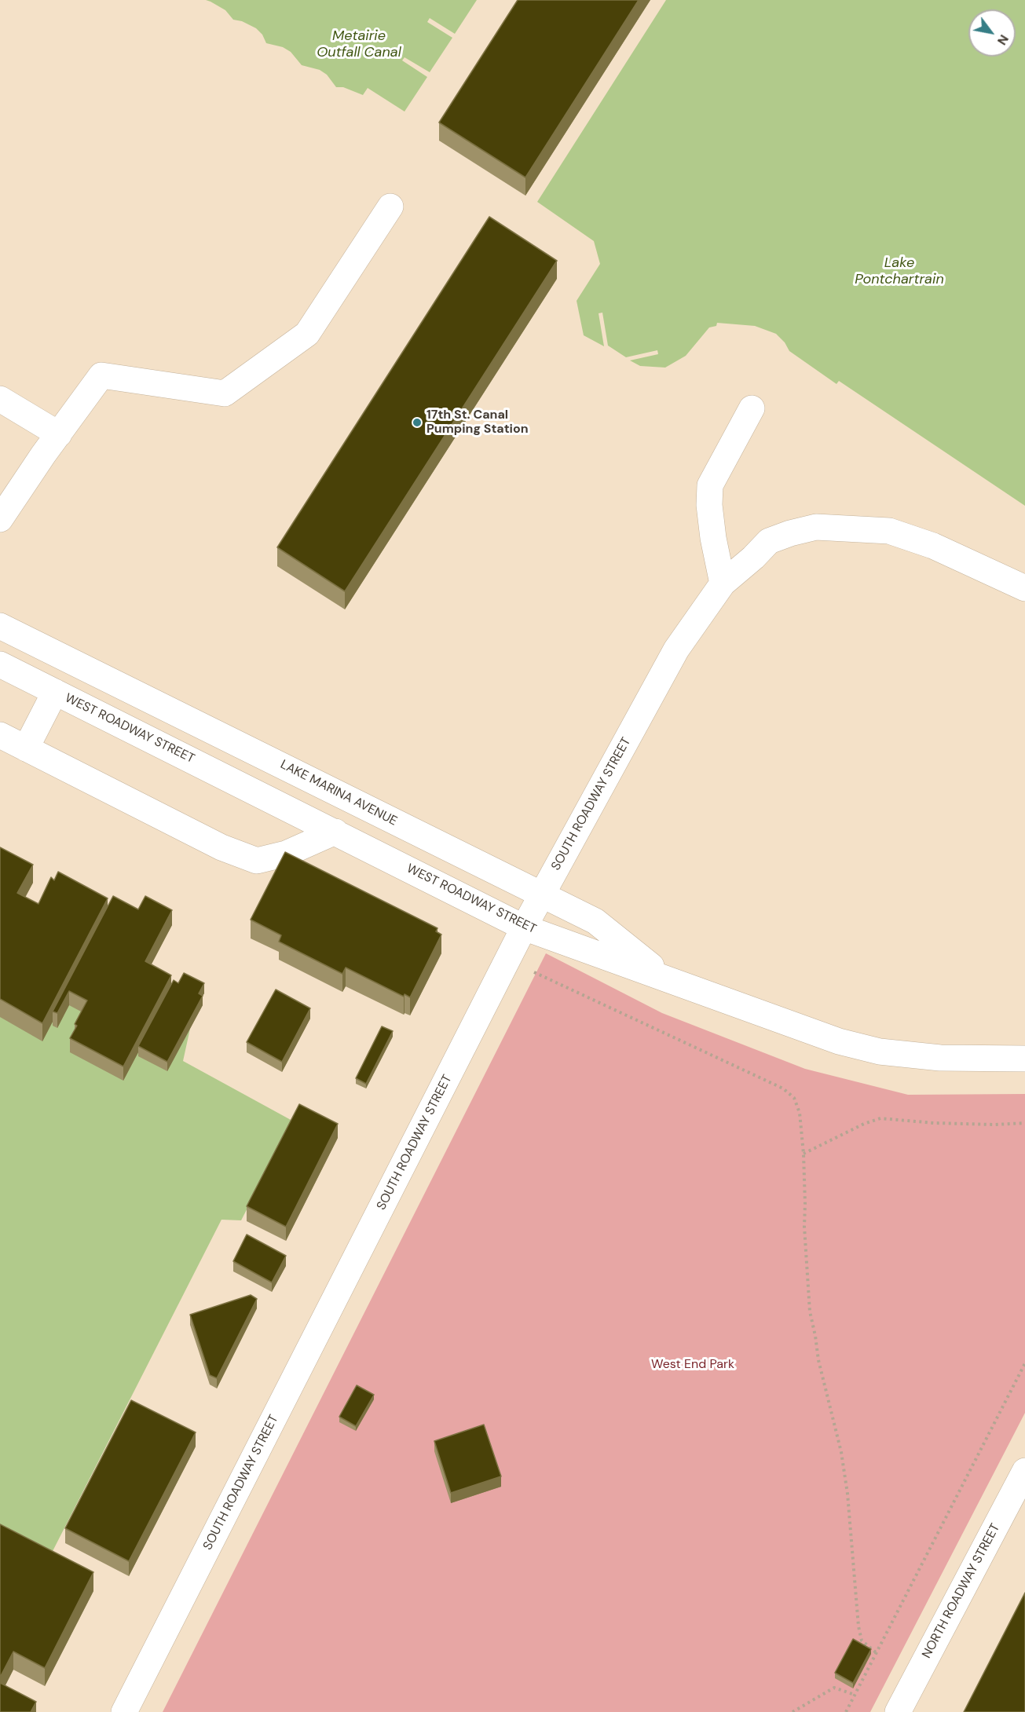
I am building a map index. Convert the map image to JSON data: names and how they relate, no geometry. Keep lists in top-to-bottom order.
{
  "streets": {
    "street": [
      "WEST ROADWAY STREET",
      "LAKE MARINA AVENUE",
      "SOUTH ROADWAY STREET",
      "NORTH ROADWAY STREET"
    ]
  },
  "crossings": [
    ["WEST ROADWAY STREET", "LAKE MARINA AVENUE"],
    ["WEST ROADWAY STREET", "SOUTH ROADWAY STREET"],
    ["LAKE MARINA AVENUE", "SOUTH ROADWAY STREET"]
  ],
  "water": ["Metairie Outfall Canal", "Lake Pontchartrain"],
  "parks": ["West End Park"],
  "places": ["17th St. Canal Pumping Station"],
  "north": "bottom right"
}
